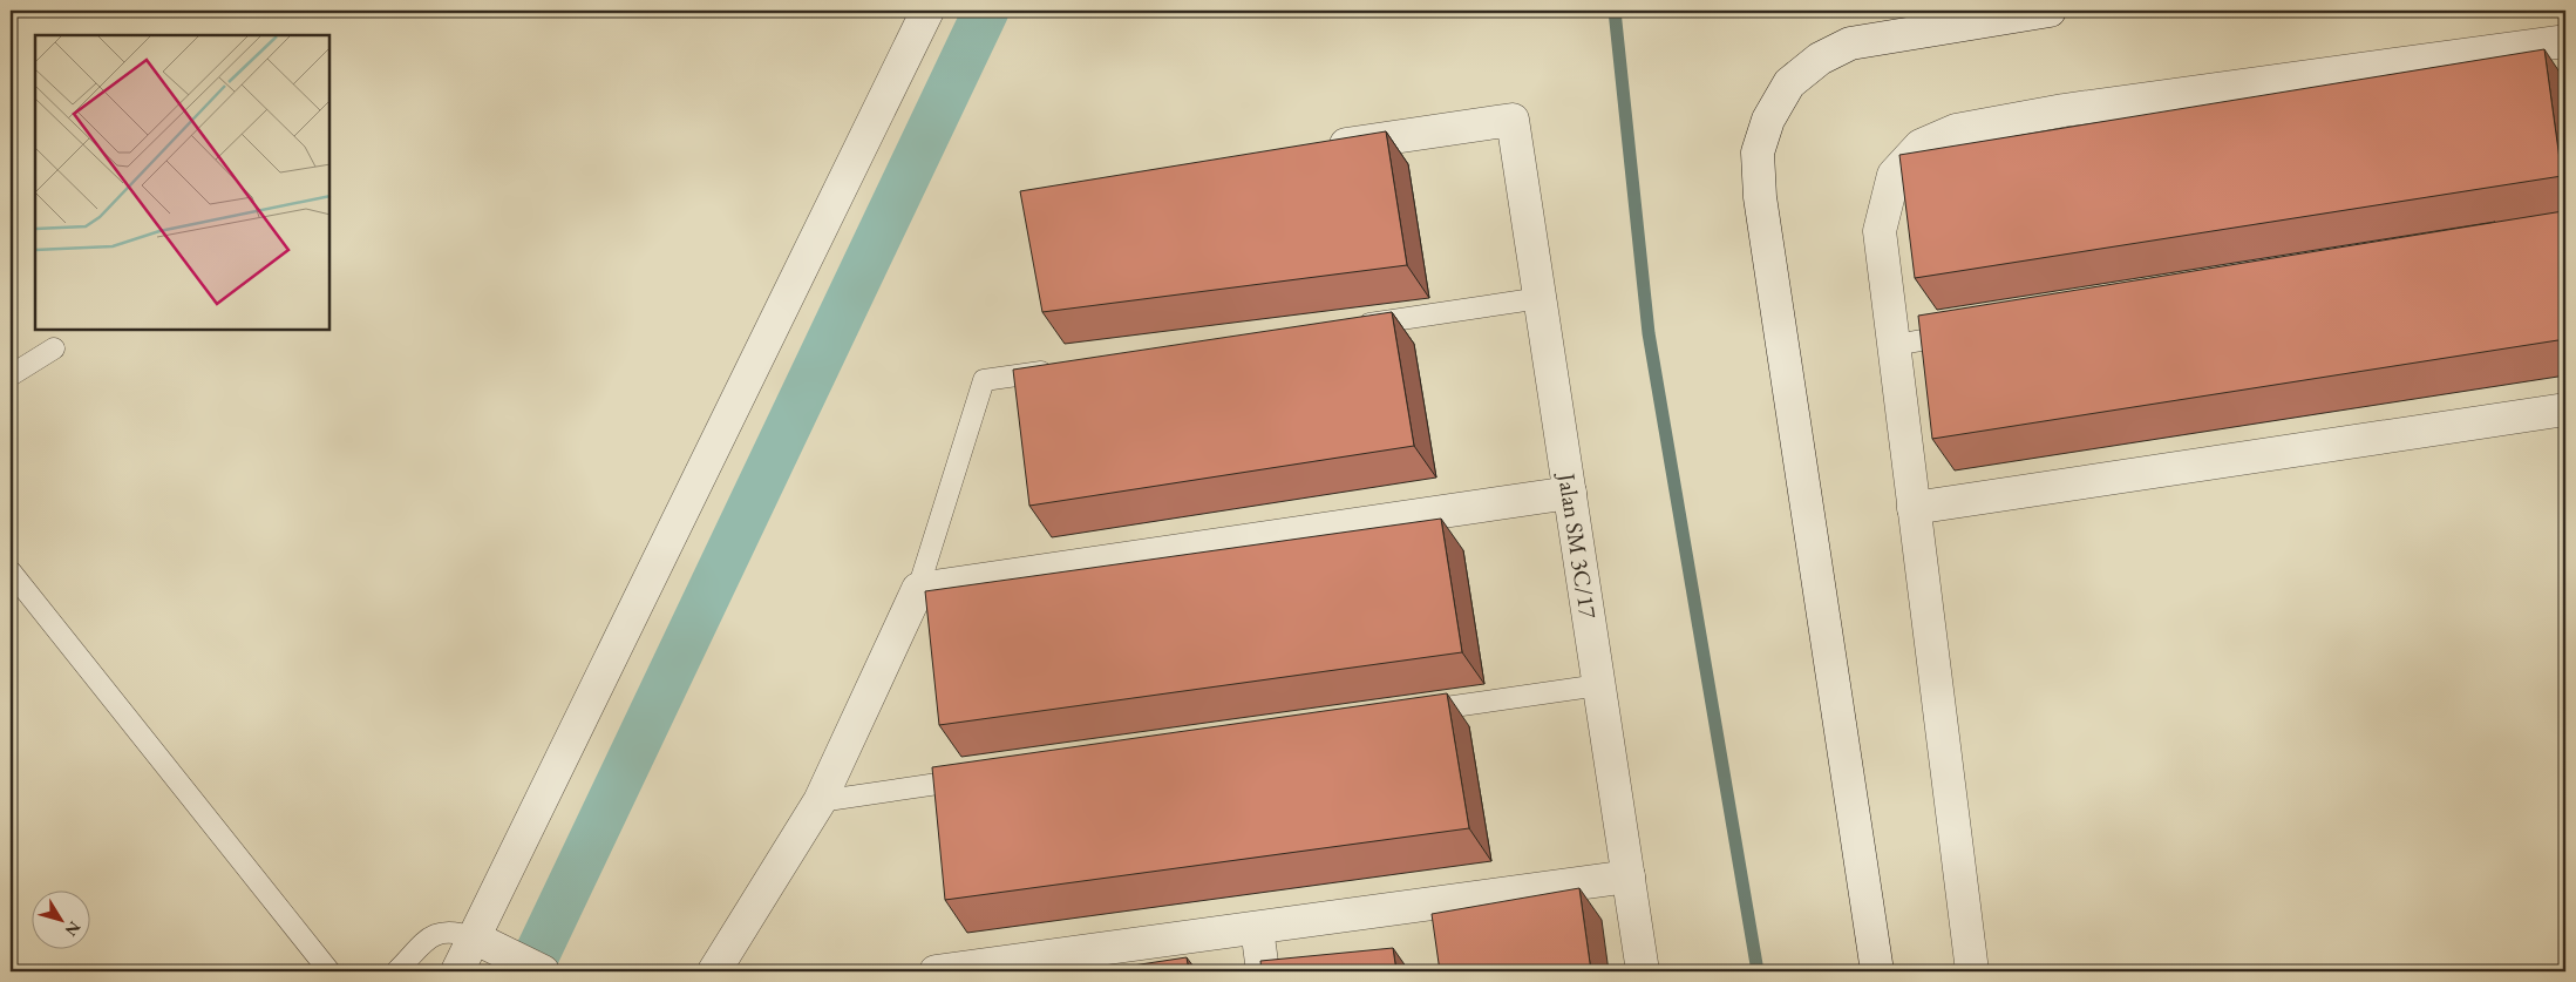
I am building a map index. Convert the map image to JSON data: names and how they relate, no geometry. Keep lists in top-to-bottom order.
{
  "streets": {
    "street": ["Jalan SM 3C/17"]
  },
  "north": "bottom right"
}
